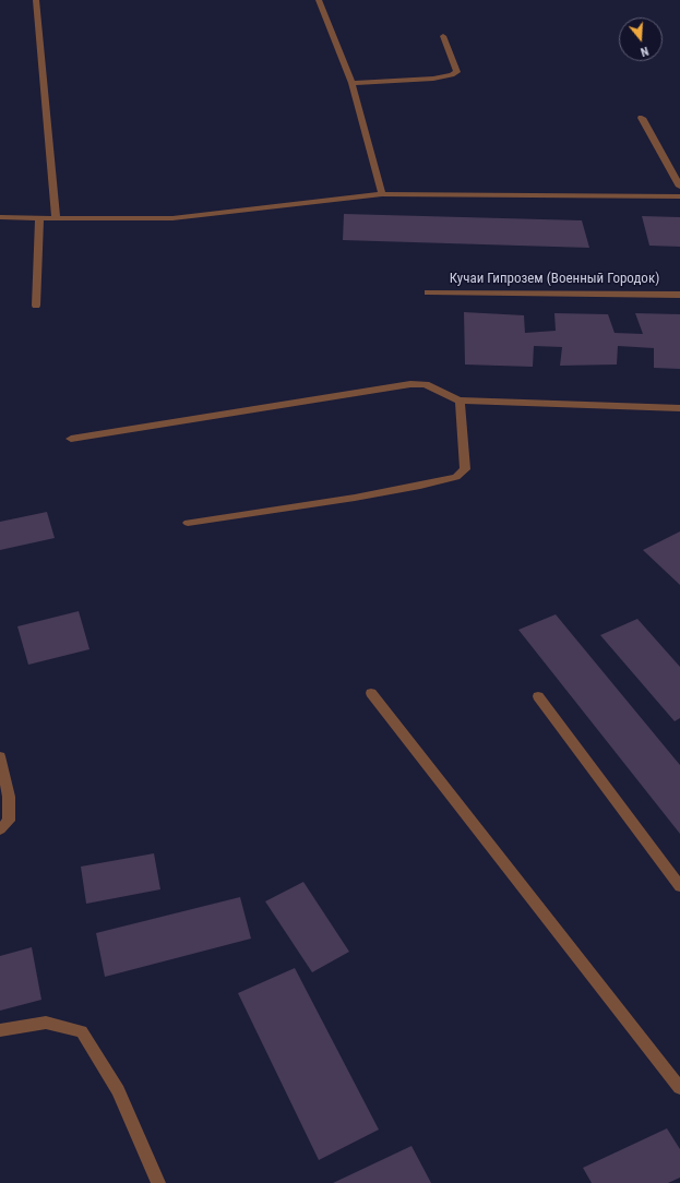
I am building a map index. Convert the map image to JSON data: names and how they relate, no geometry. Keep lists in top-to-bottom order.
{
  "streets": {
    "street": ["Кучаи Гипрозем (Военный Городок)"]
  },
  "north": "bottom"
}
